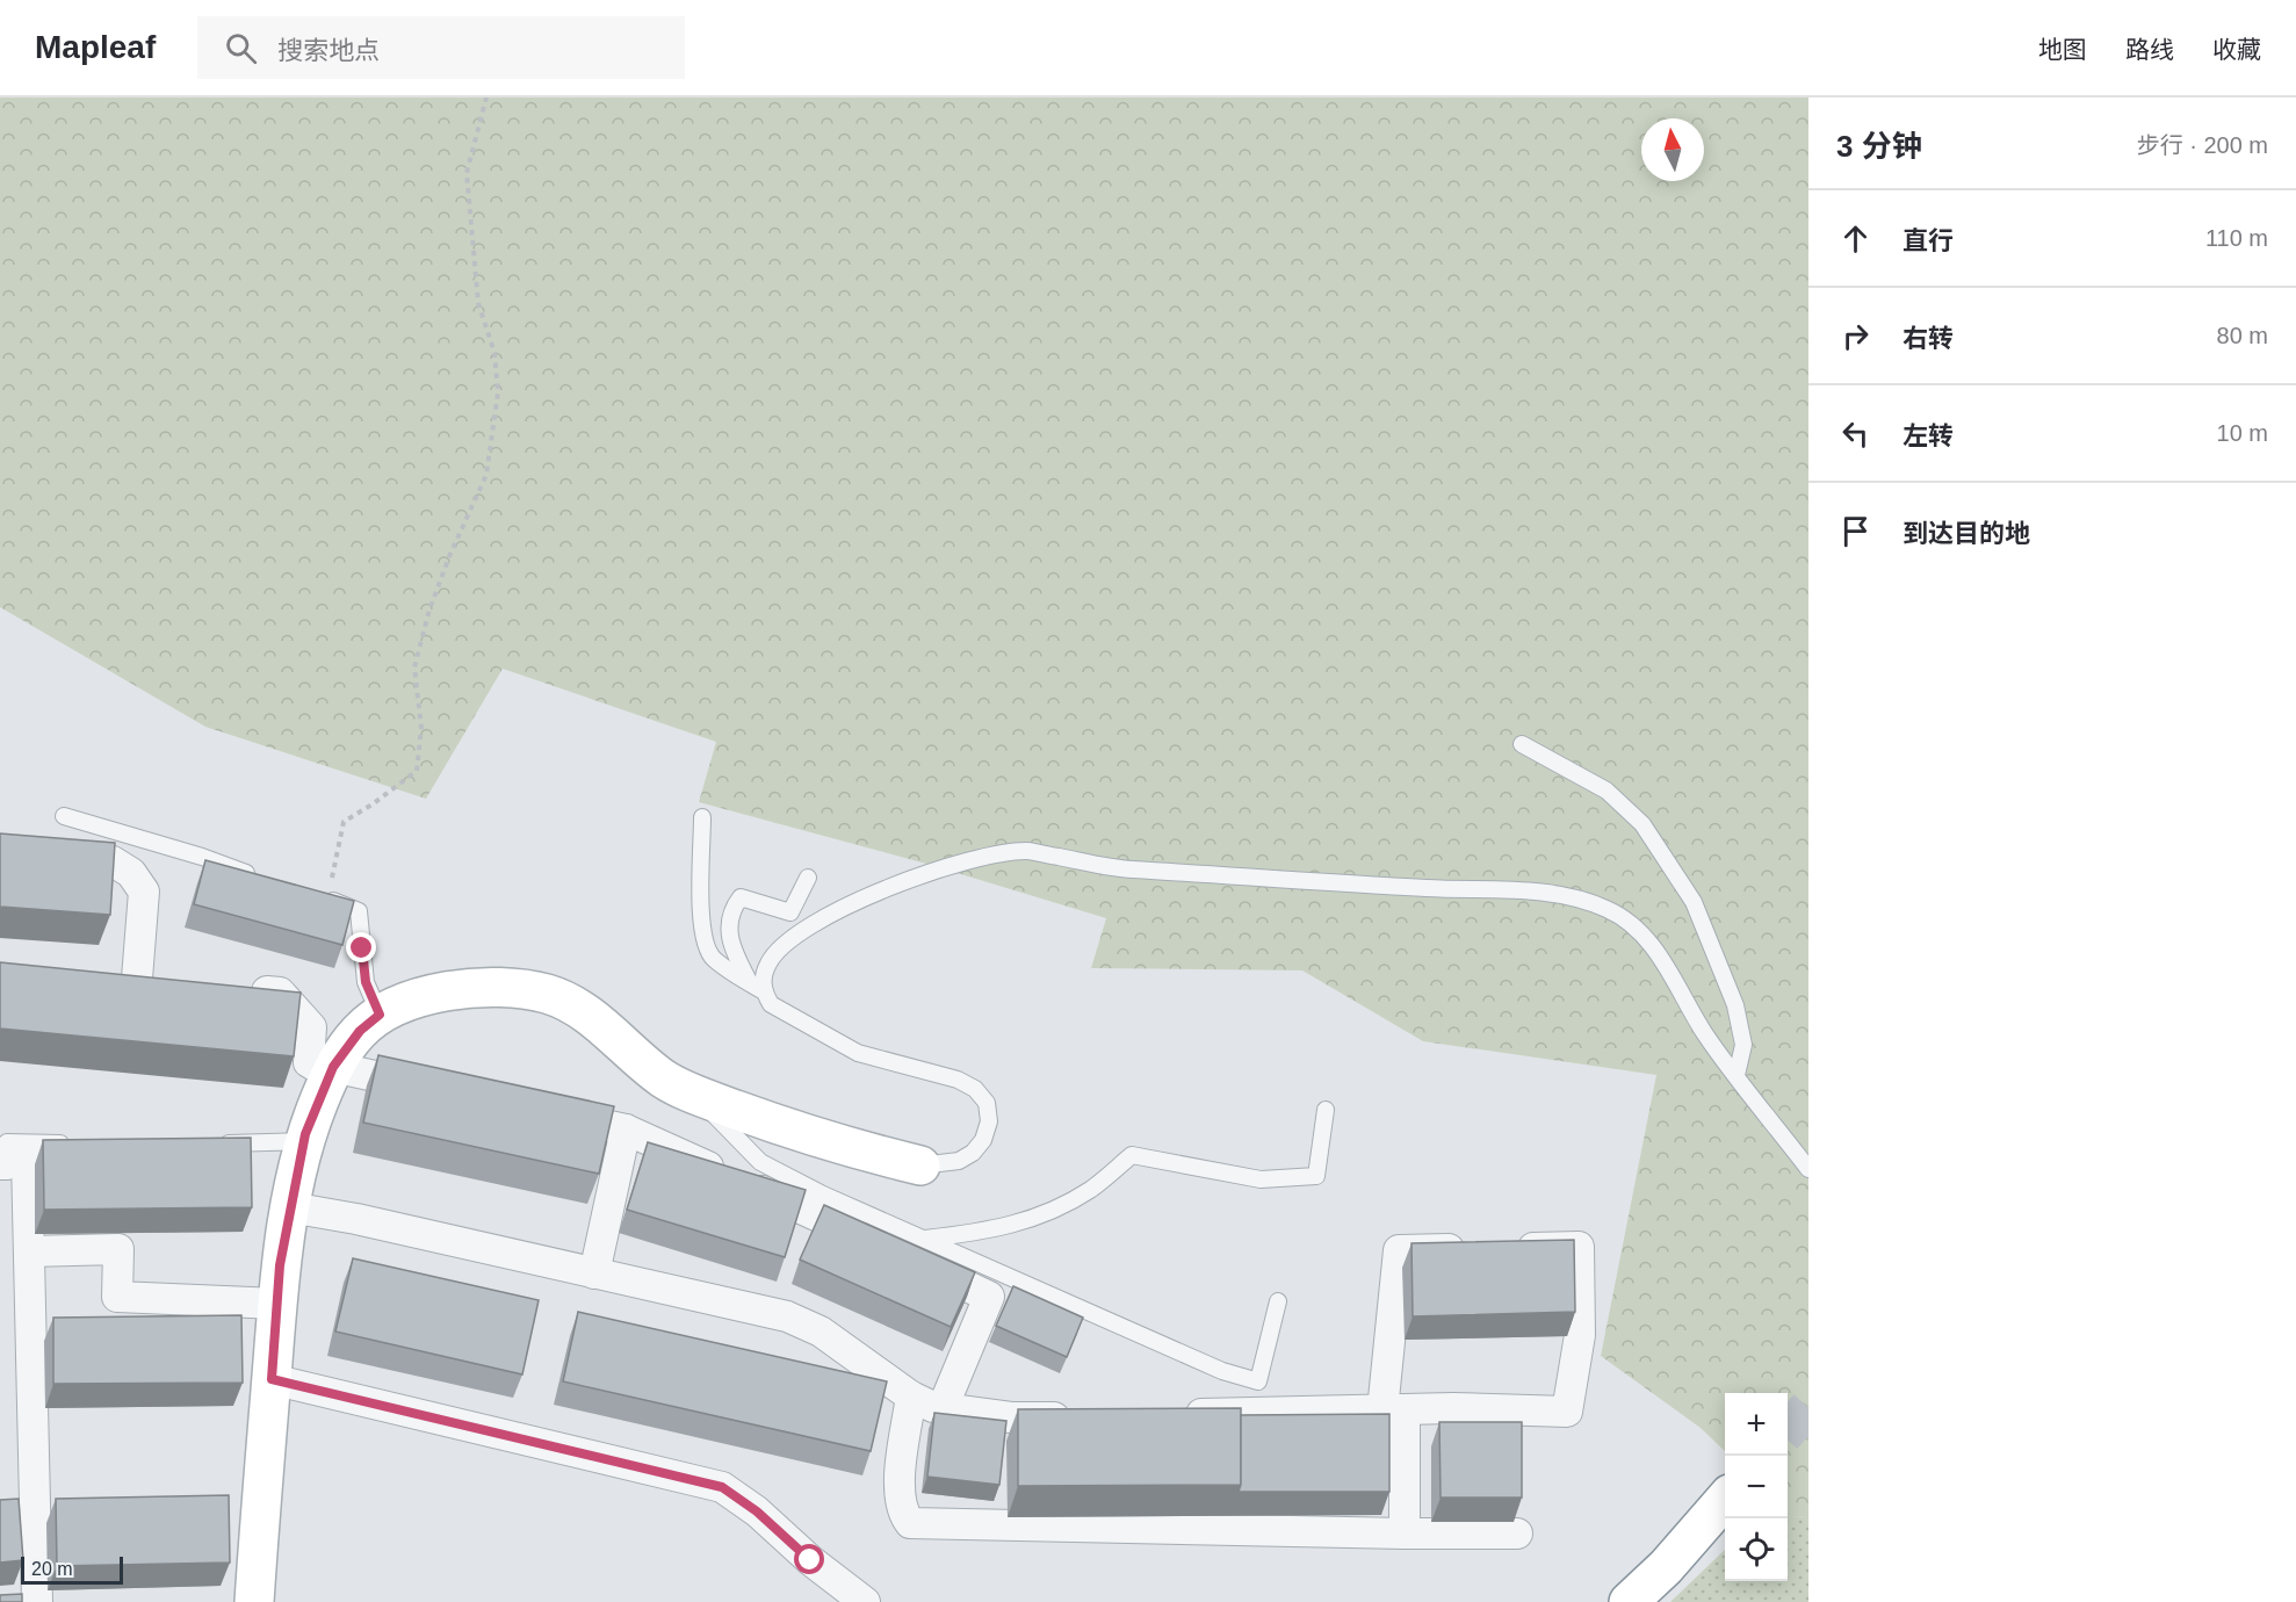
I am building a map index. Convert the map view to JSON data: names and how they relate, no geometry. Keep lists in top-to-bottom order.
{
  "scale_bar": "20 m",
  "north": "top",
  "page": {
    "header": "Mapleaf",
    "search": "搜索地点",
    "nav": ["地图", "路线", "收藏"],
    "heading": ["3 分钟", "步行 · 200 m"],
    "list": [
      ["直行", "110 m"],
      ["右转", "80 m"],
      ["左转", "10 m"],
      "到达目的地"
    ],
    "map_buttons": ["+", "−"],
    "scale": "20 m"
  }
}
